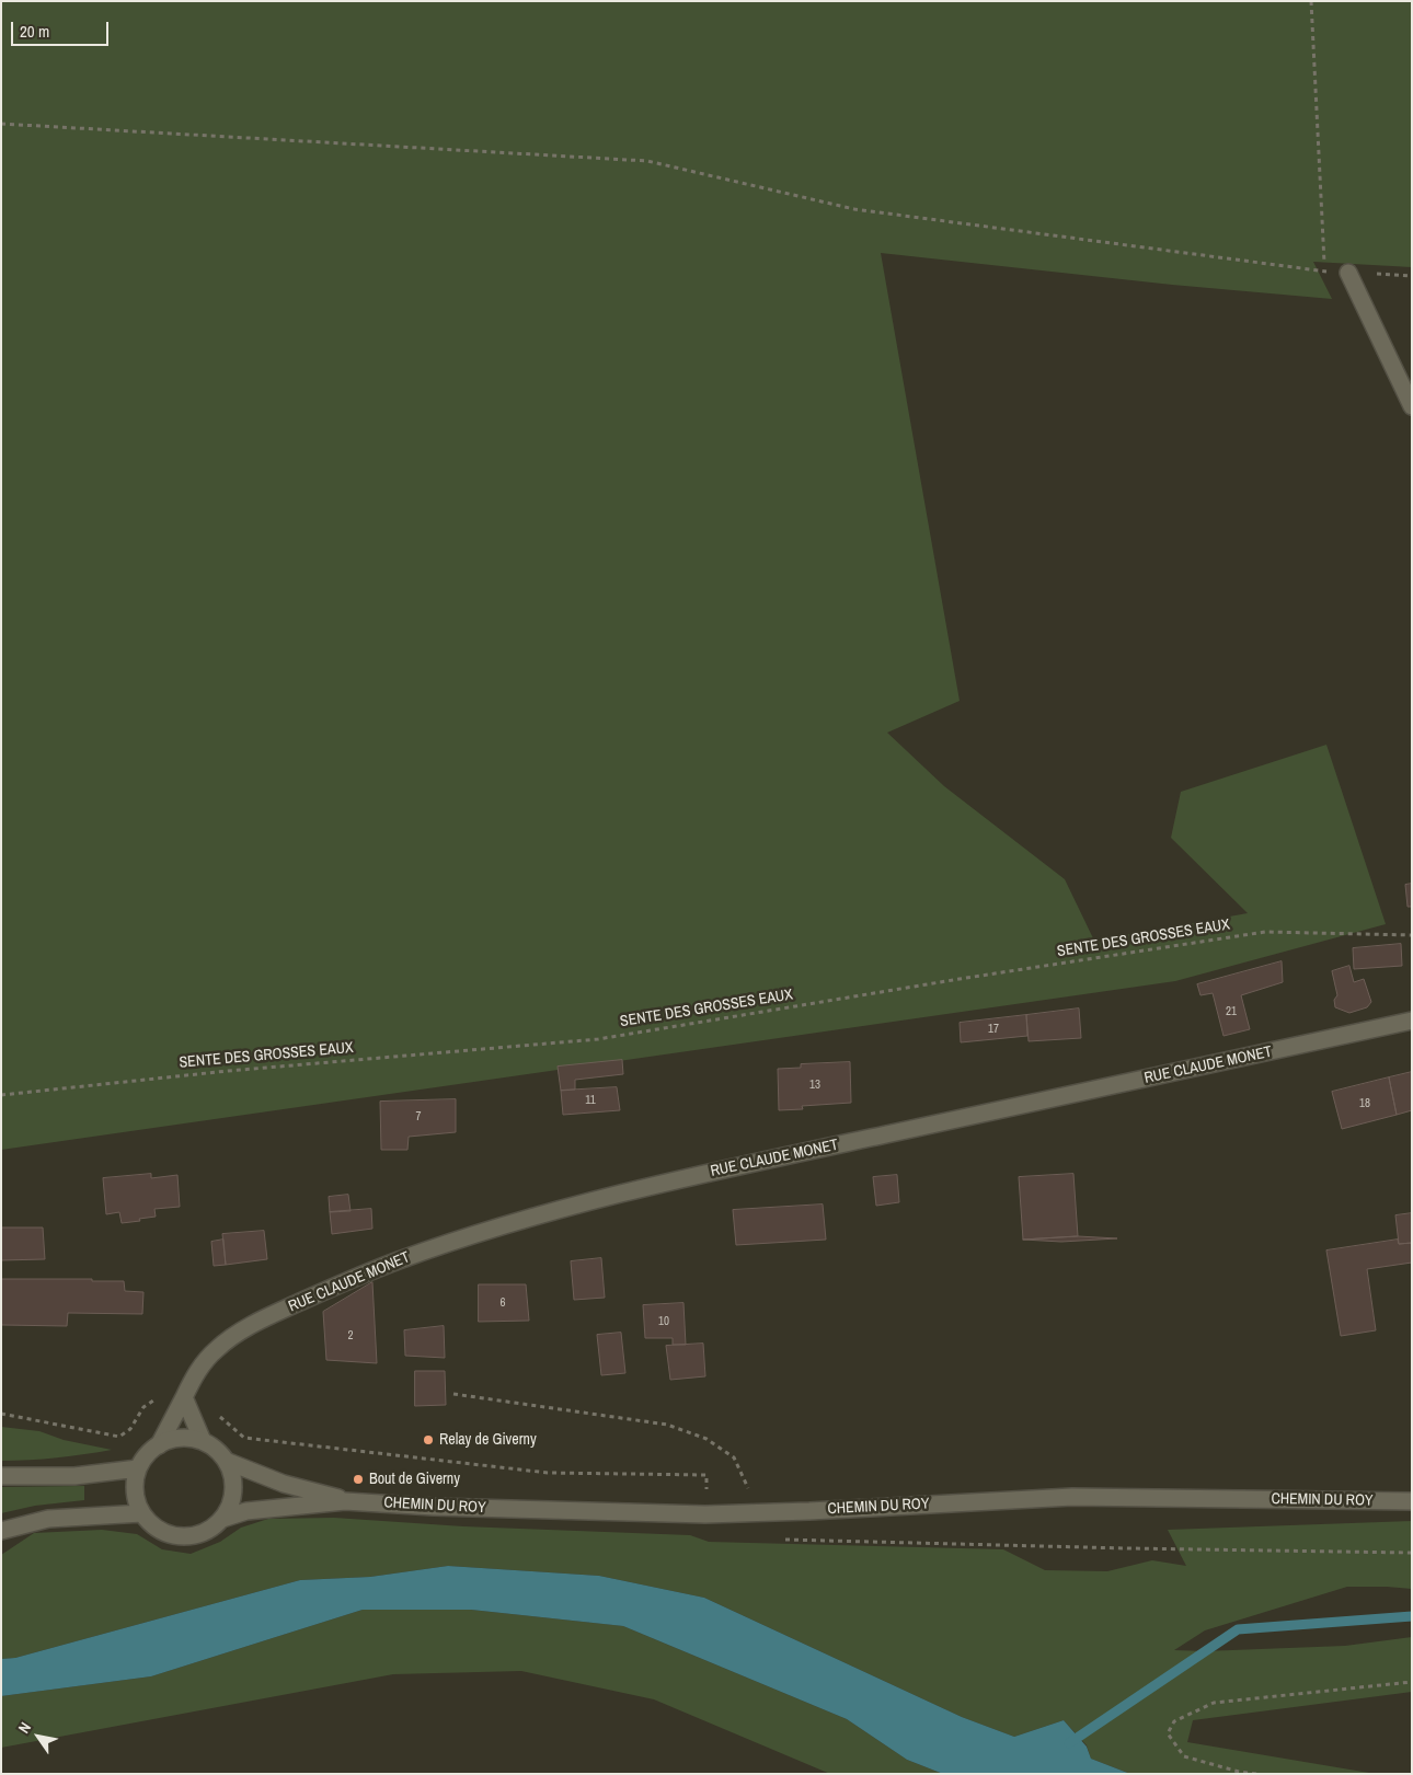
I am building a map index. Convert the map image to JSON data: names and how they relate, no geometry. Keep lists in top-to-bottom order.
{
  "streets": {
    "main road": ["RUE CLAUDE MONET", "CHEMIN DU ROY"],
    "path": ["SENTE DES GROSSES EAUX"]
  },
  "crossings": [
    ["RUE CLAUDE MONET", "CHEMIN DU ROY"]
  ],
  "places": ["Relay de Giverny", "Bout de Giverny"],
  "house_numbers": [
    "21",
    "17",
    "13",
    "11",
    "18",
    "7",
    "6",
    "10",
    "2"
  ],
  "scale_bar": "20 m",
  "north": "top left"
}
